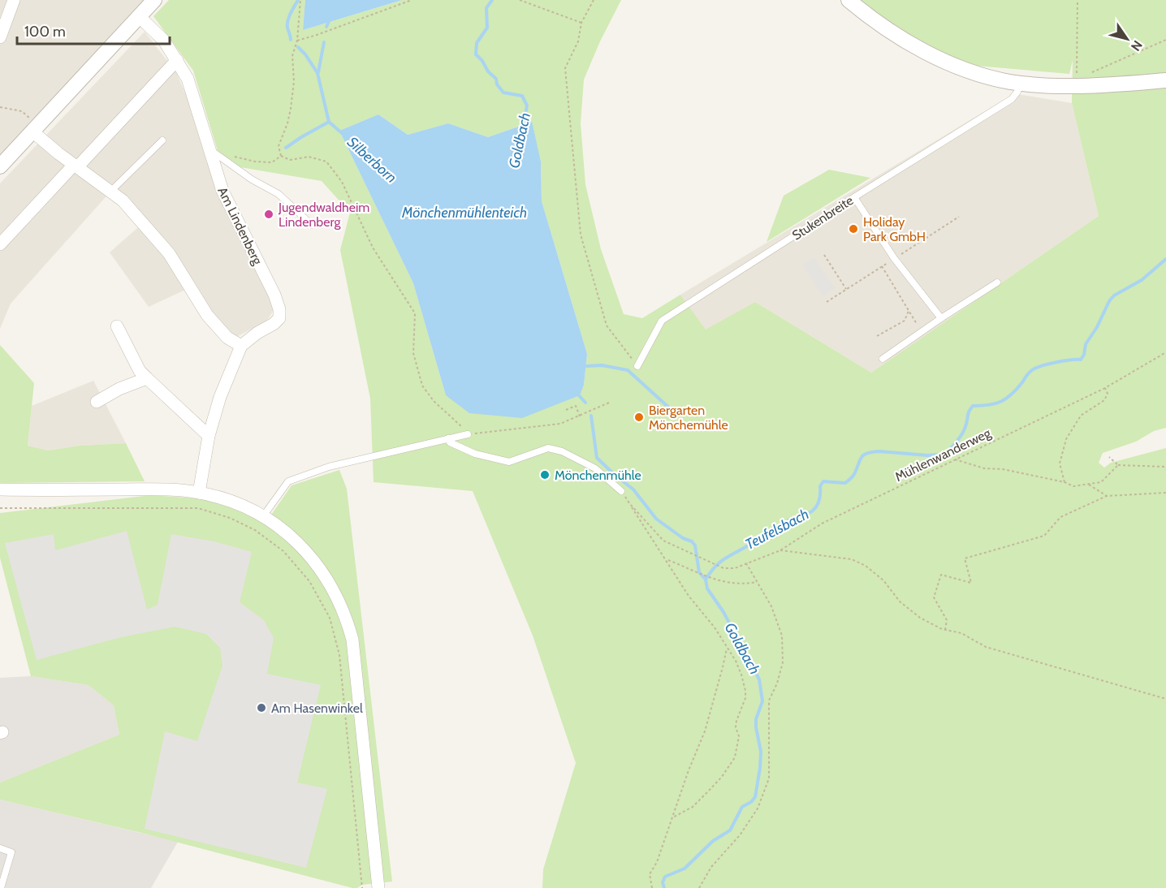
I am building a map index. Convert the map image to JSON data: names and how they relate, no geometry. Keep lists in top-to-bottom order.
{
  "streets": {
    "street": ["Am Lindenberg"],
    "lane": ["Stukenbreite"],
    "path": ["Mühlenwanderweg"]
  },
  "water": [
    "Goldbach",
    "Silberborn",
    "Mönchenmühlenteich",
    "Teufelsbach"
  ],
  "places": [
    "Jugendwaldheim Lindenberg",
    "Holiday Park GmbH",
    "Biergarten Mönchemühle",
    "Mönchenmühle",
    "Am Hasenwinkel"
  ],
  "scale_bar": "100 m",
  "north": "bottom right"
}
